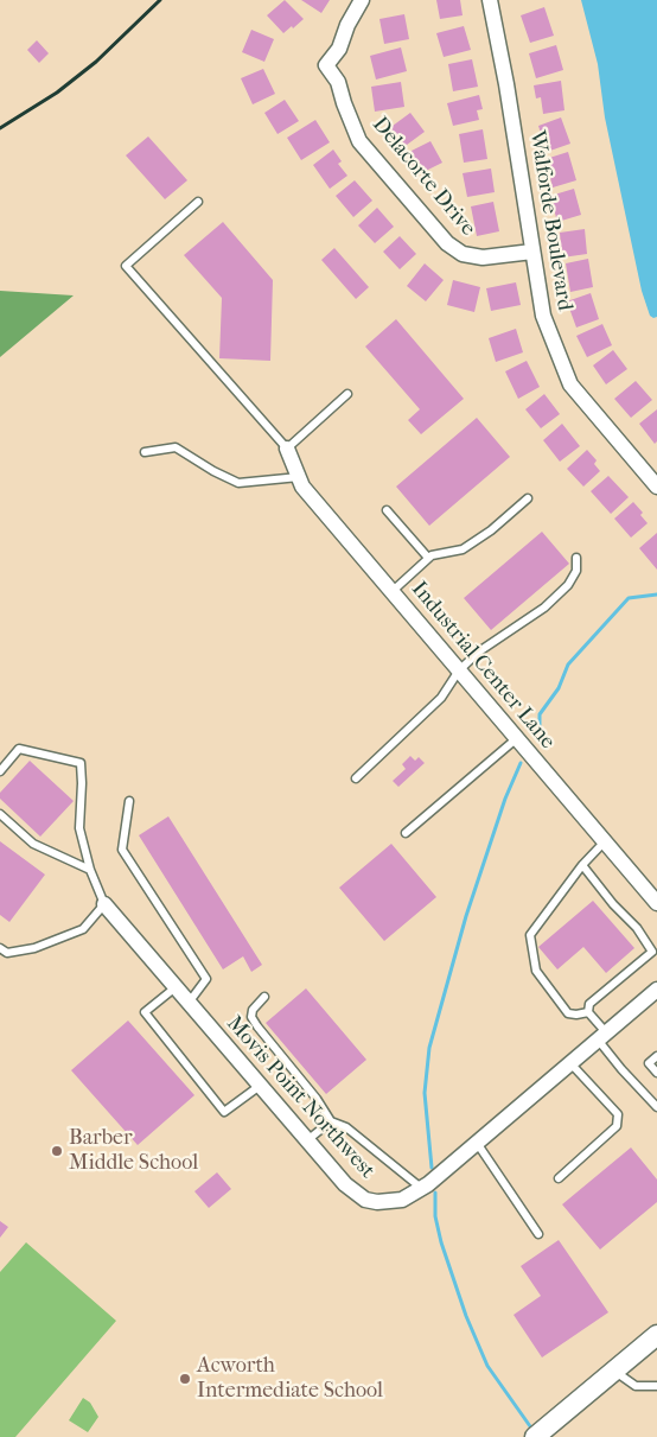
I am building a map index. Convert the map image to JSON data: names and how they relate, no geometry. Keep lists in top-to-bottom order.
{
  "streets": {
    "street": [
      "Delacorte Drive",
      "Walforde Boulevard",
      "Industrial Center Lane",
      "Movis Point Northwest"
    ]
  },
  "crossings": [
    ["Delacorte Drive", "Walforde Boulevard"]
  ],
  "places": ["Barber Middle School", "Acworth Intermediate School"]
}
